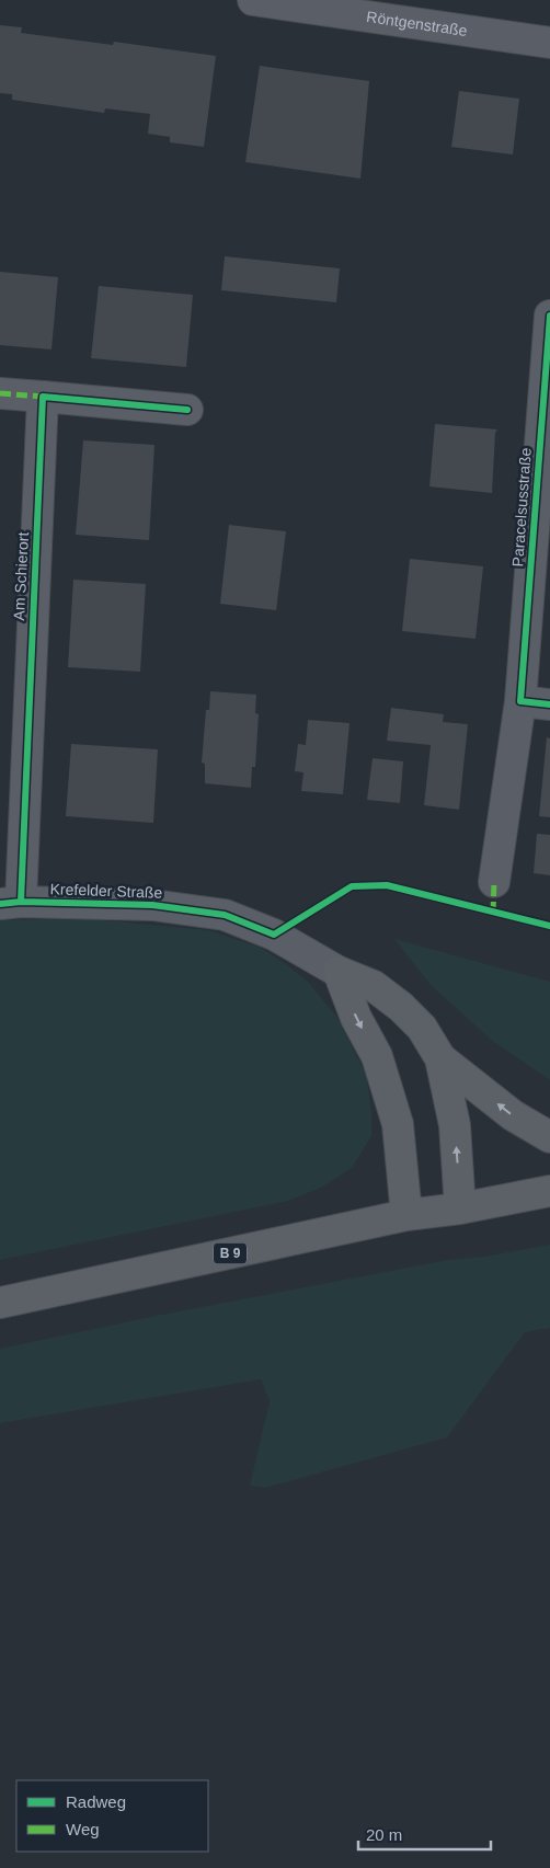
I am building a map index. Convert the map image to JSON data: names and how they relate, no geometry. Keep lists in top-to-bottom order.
{
  "streets": {
    "main road": ["B 9"],
    "street": [
      "Röntgenstraße",
      "Paracelsusstraße",
      "Am Schierort",
      "Krefelder Straße"
    ]
  },
  "crossings": [
    ["Am Schierort", "Krefelder Straße"]
  ],
  "legend": ["Radweg", "Weg"],
  "scale_bar": "20 m"
}
